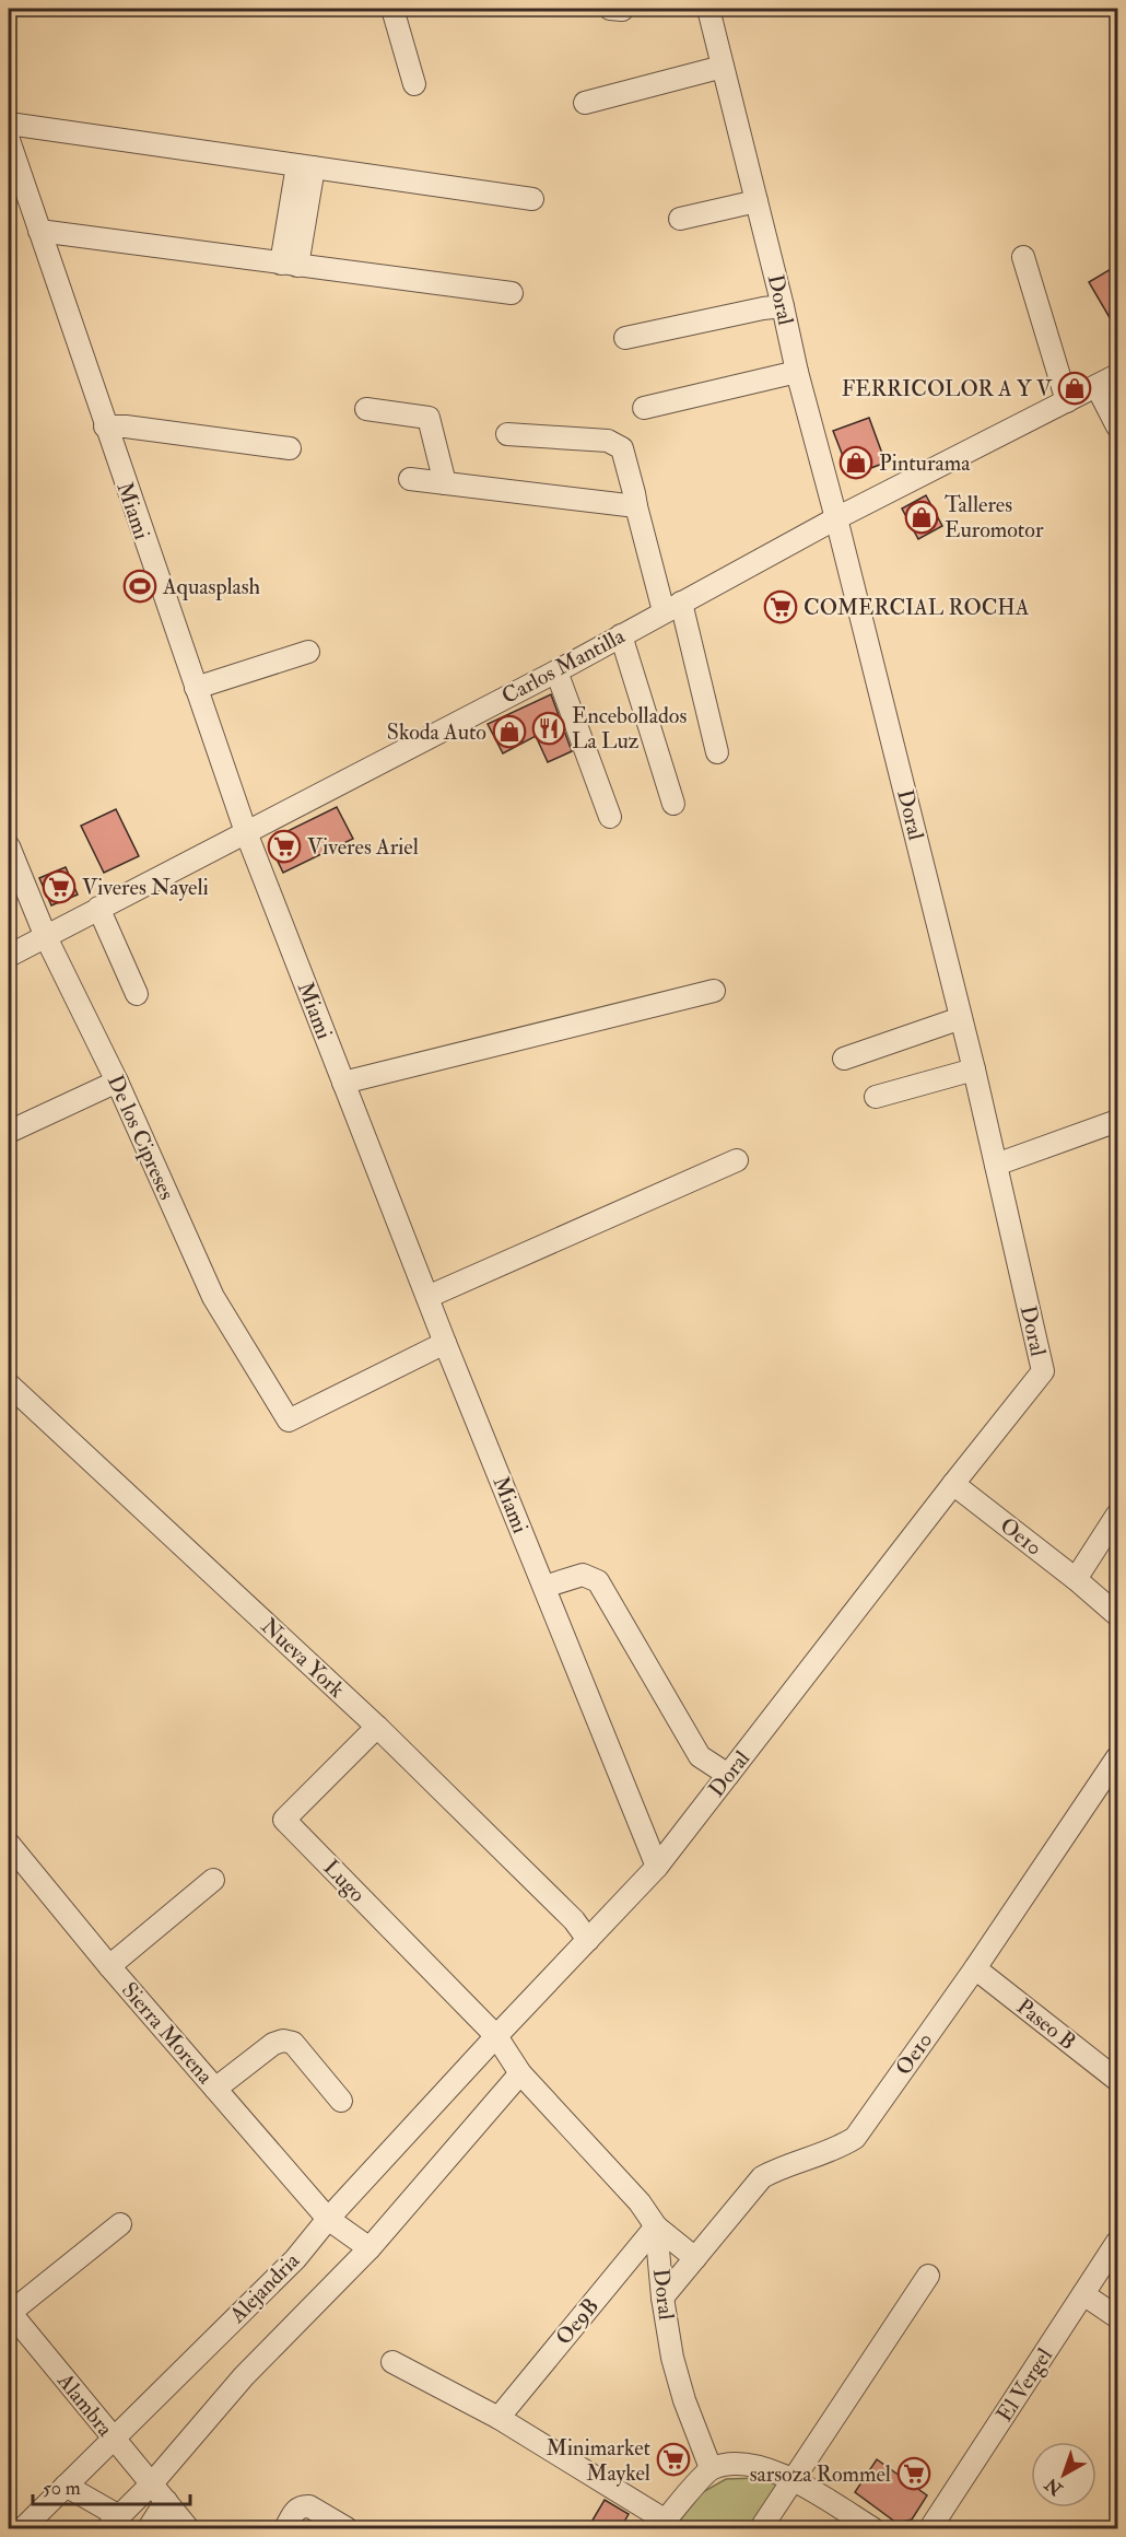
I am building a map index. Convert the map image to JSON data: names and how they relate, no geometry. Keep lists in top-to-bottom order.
{
  "streets": {
    "street": [
      "Doral",
      "Miami",
      "Carlos Mantilla",
      "De los Cipreses",
      "Oe10",
      "Nueva York",
      "Lugo",
      "Paseo B",
      "Sierra Morena",
      "Alejandria",
      "Oe9B",
      "El Vergel",
      "Alambra"
    ]
  },
  "crossings": [
    ["Doral", "Miami"],
    ["Doral", "Carlos Mantilla"],
    ["Doral", "Oe10"],
    ["Doral", "Nueva York"],
    ["Doral", "Lugo"],
    ["Doral", "Alejandria"],
    ["Doral", "Oe9B"],
    ["Miami", "Carlos Mantilla"],
    ["Miami", "De los Cipreses"],
    ["Carlos Mantilla", "De los Cipreses"],
    ["Oe10", "Paseo B"],
    ["Nueva York", "Lugo"],
    ["Lugo", "Alejandria"],
    ["Sierra Morena", "Alejandria"],
    ["Alejandria", "Alambra"]
  ],
  "places": {
    "shop": [
      "FERRICOLOR A Y V",
      "Pinturama",
      "Talleres Euromotor",
      "Skoda Auto"
    ],
    "sports": ["Aquasplash"],
    "supermarket": [
      "COMERCIAL ROCHA",
      "Viveres Ariel",
      "Viveres Nayeli",
      "Minimarket Maykel",
      "sarsoza Rommel"
    ],
    "restaurant": ["Encebollados La Luz"]
  },
  "scale_bar": "50 m",
  "north": "bottom left"
}
